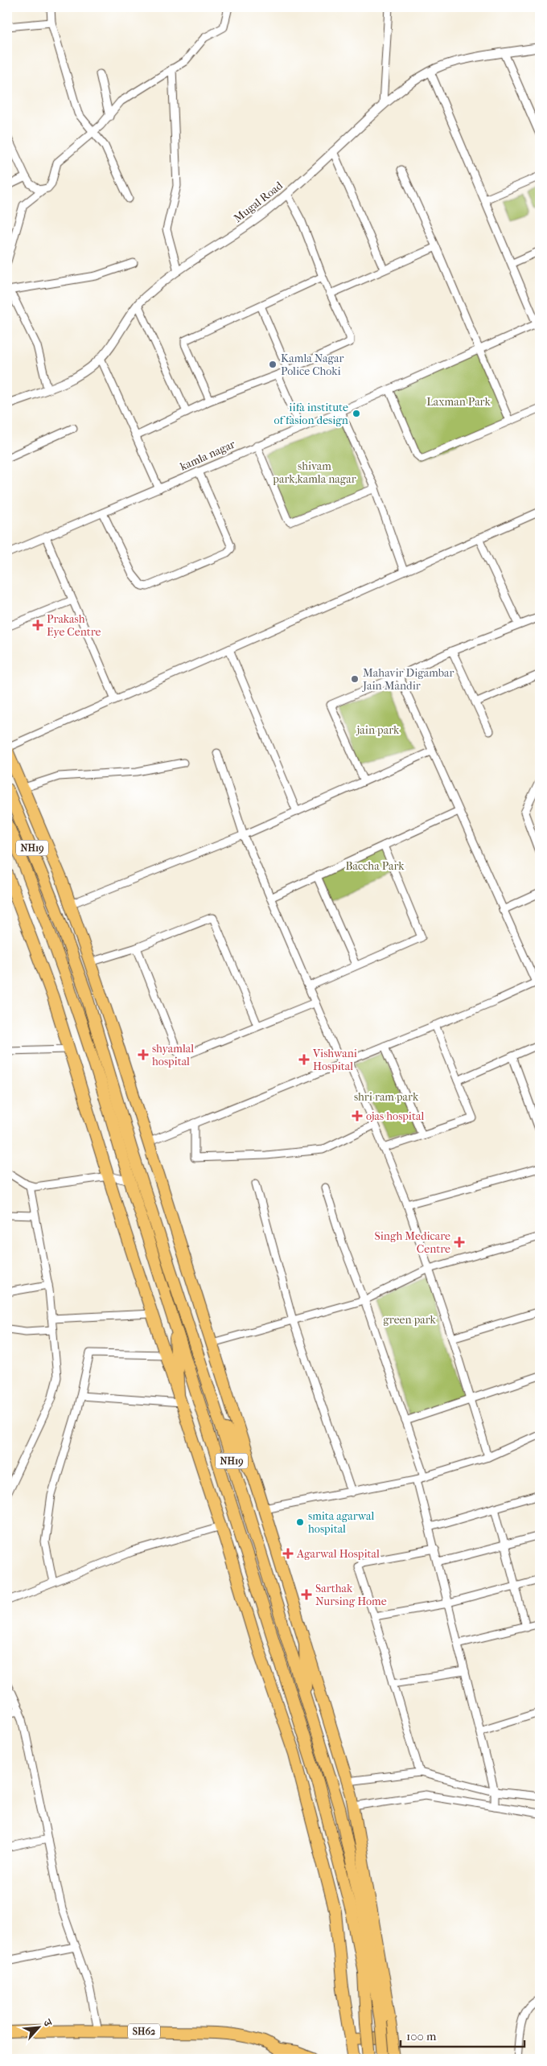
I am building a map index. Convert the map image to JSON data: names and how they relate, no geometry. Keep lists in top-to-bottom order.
{
  "streets": {
    "main road": ["NH19", "SH62"],
    "street": ["Mugal Road", "kamla nagar"]
  },
  "parks": [
    "Laxman Park",
    "shivam park,kamla nagar",
    "jain park",
    "Baccha Park",
    "shri ram park",
    "green park"
  ],
  "places": {
    "other": [
      "Kamla Nagar Police Choki",
      "iifa institute of fasion design",
      "Mahavir Digambar Jain Mandir",
      "smita agarwal hospital"
    ],
    "health": [
      "Prakash Eye Centre",
      "shyamlal hospital",
      "Vishwani Hospital",
      "ojas hospital",
      "Singh Medicare Centre",
      "Agarwal Hospital",
      "Sarthak Nursing Home"
    ]
  },
  "scale_bar": "100 m",
  "north": "top right"
}
